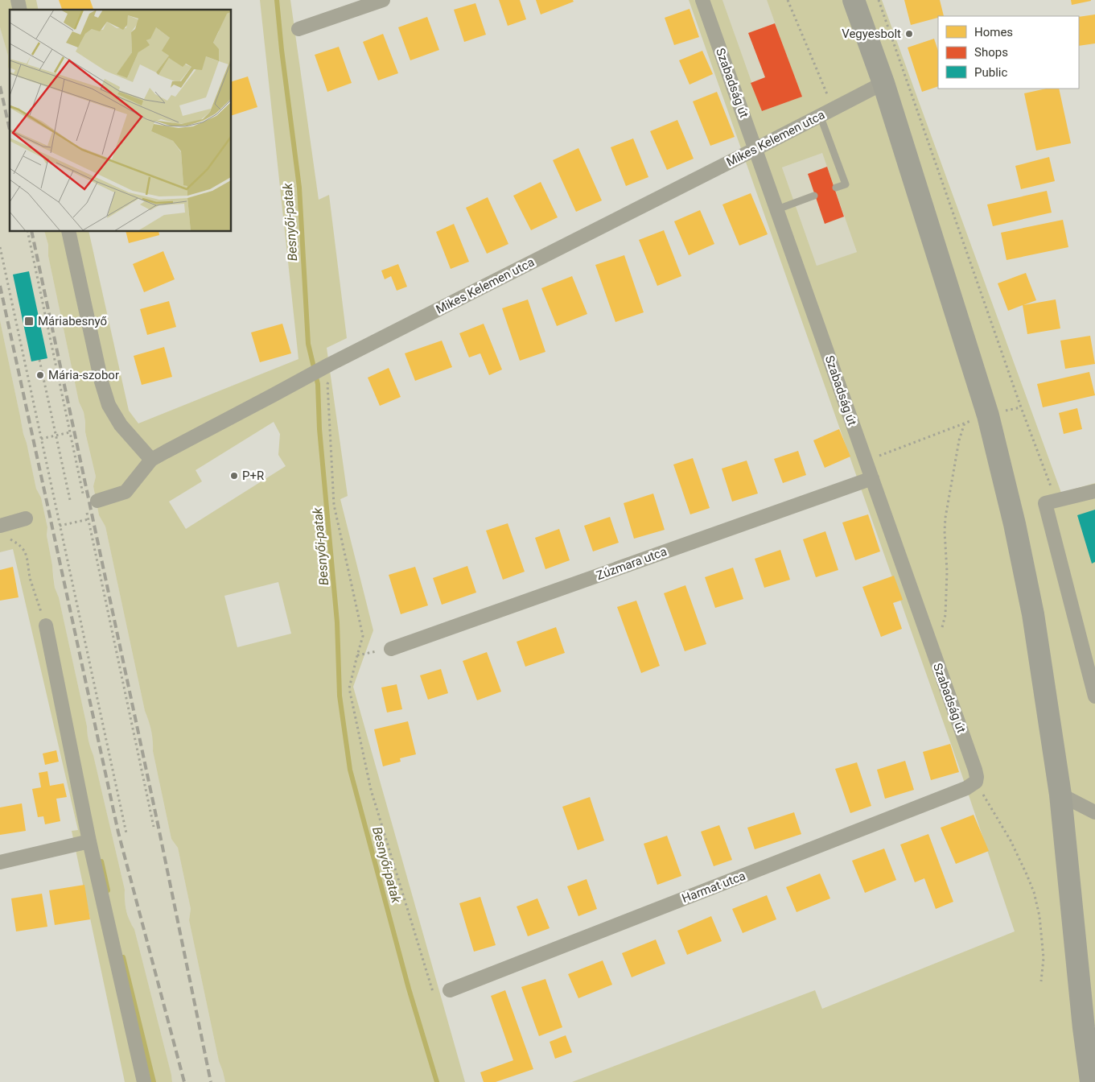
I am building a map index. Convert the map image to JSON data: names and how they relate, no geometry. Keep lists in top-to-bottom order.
{
  "streets": {
    "street": [
      "Szabadság út",
      "Mikes Kelemen utca",
      "Zúzmara utca",
      "Harmat utca"
    ]
  },
  "crossings": [
    ["Szabadság út", "Mikes Kelemen utca"],
    ["Szabadság út", "Zúzmara utca"],
    ["Szabadság út", "Harmat utca"]
  ],
  "water": ["Besnyői-patak"],
  "places": {
    "other": ["Vegyesbolt", "Mária-szobor", "P+R"],
    "transit": ["Máriabesnyő"]
  },
  "legend": ["Homes", "Shops", "Public"]
}
